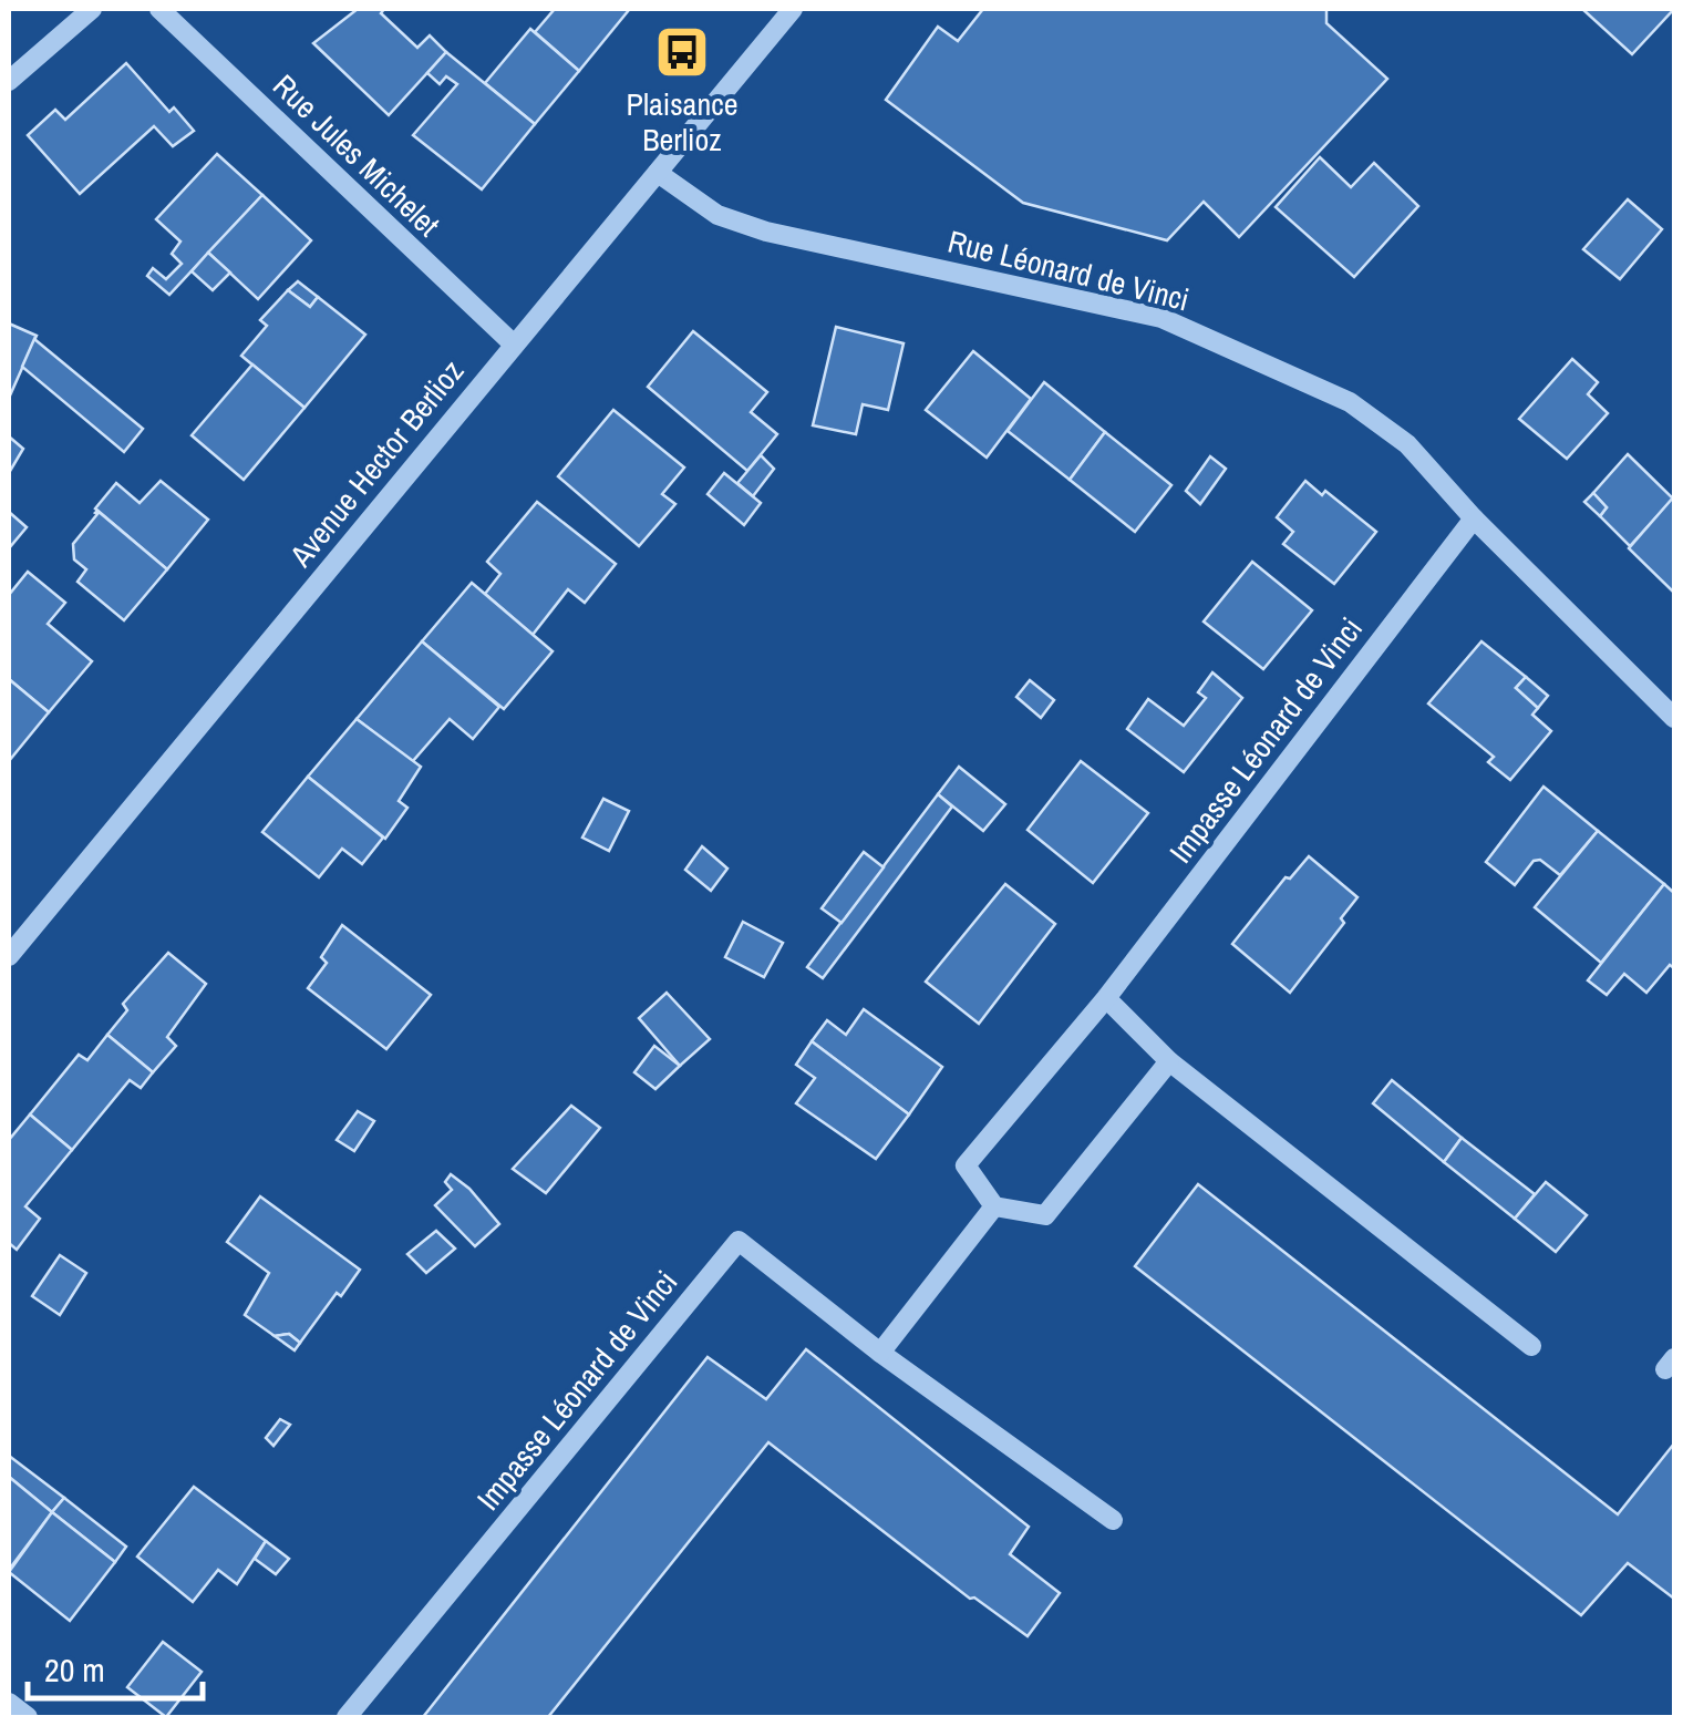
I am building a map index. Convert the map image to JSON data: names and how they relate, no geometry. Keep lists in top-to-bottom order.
{
  "streets": {
    "street": [
      "Rue Jules Michelet",
      "Rue Léonard de Vinci",
      "Avenue Hector Berlioz",
      "Impasse Léonard de Vinci"
    ]
  },
  "crossings": [
    ["Rue Jules Michelet", "Avenue Hector Berlioz"],
    ["Rue Léonard de Vinci", "Avenue Hector Berlioz"],
    ["Rue Léonard de Vinci", "Impasse Léonard de Vinci"]
  ],
  "places": {
    "bus stop": ["Plaisance Berlioz"]
  },
  "scale_bar": "20 m"
}
